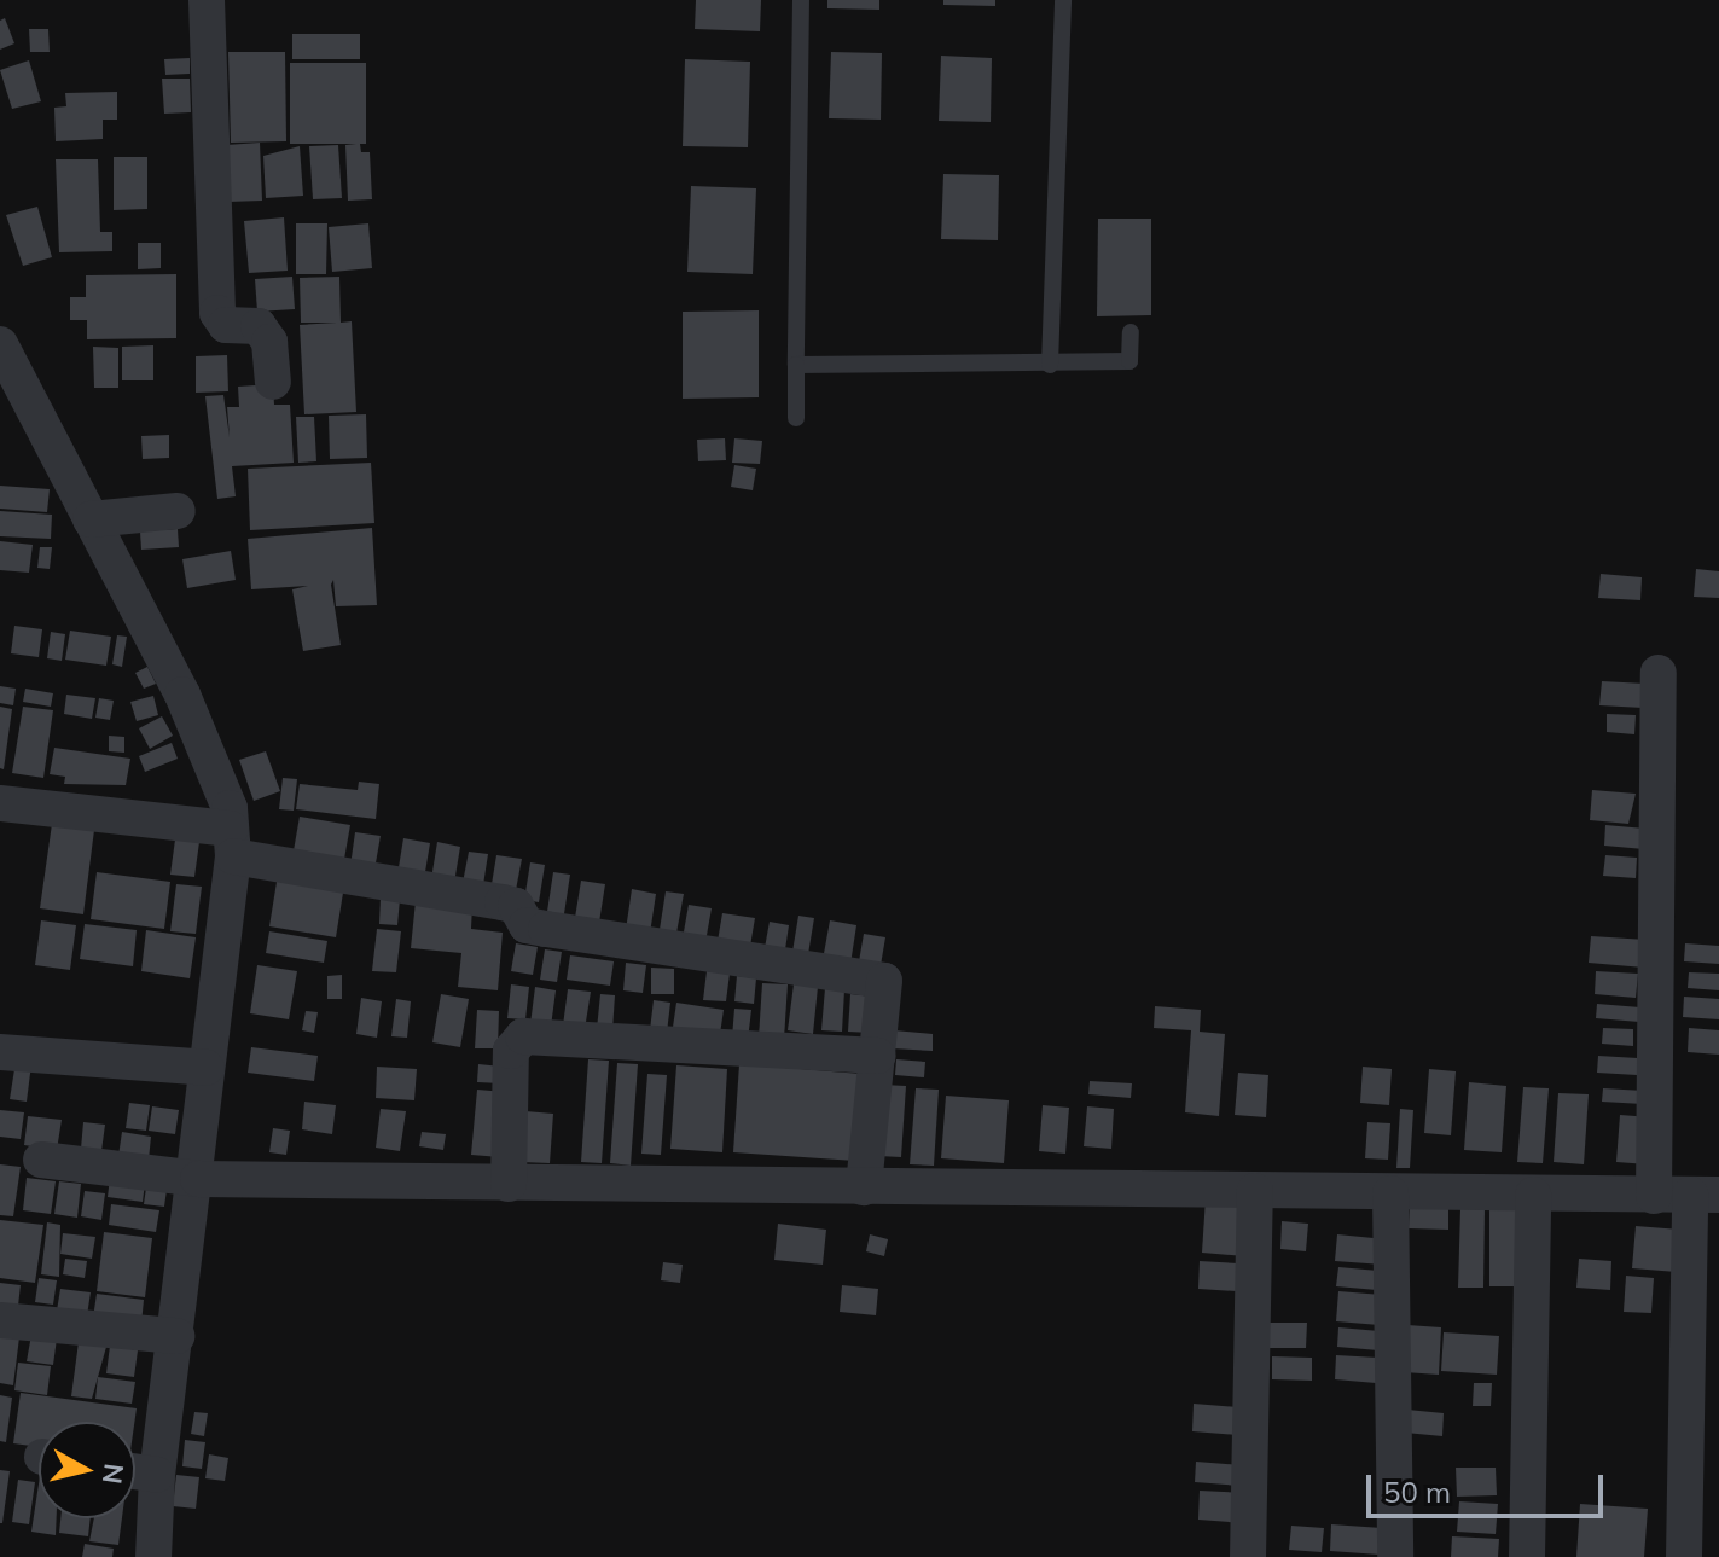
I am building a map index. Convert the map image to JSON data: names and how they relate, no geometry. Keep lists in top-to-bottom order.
{
  "scale_bar": "50 m",
  "north": "right"
}
